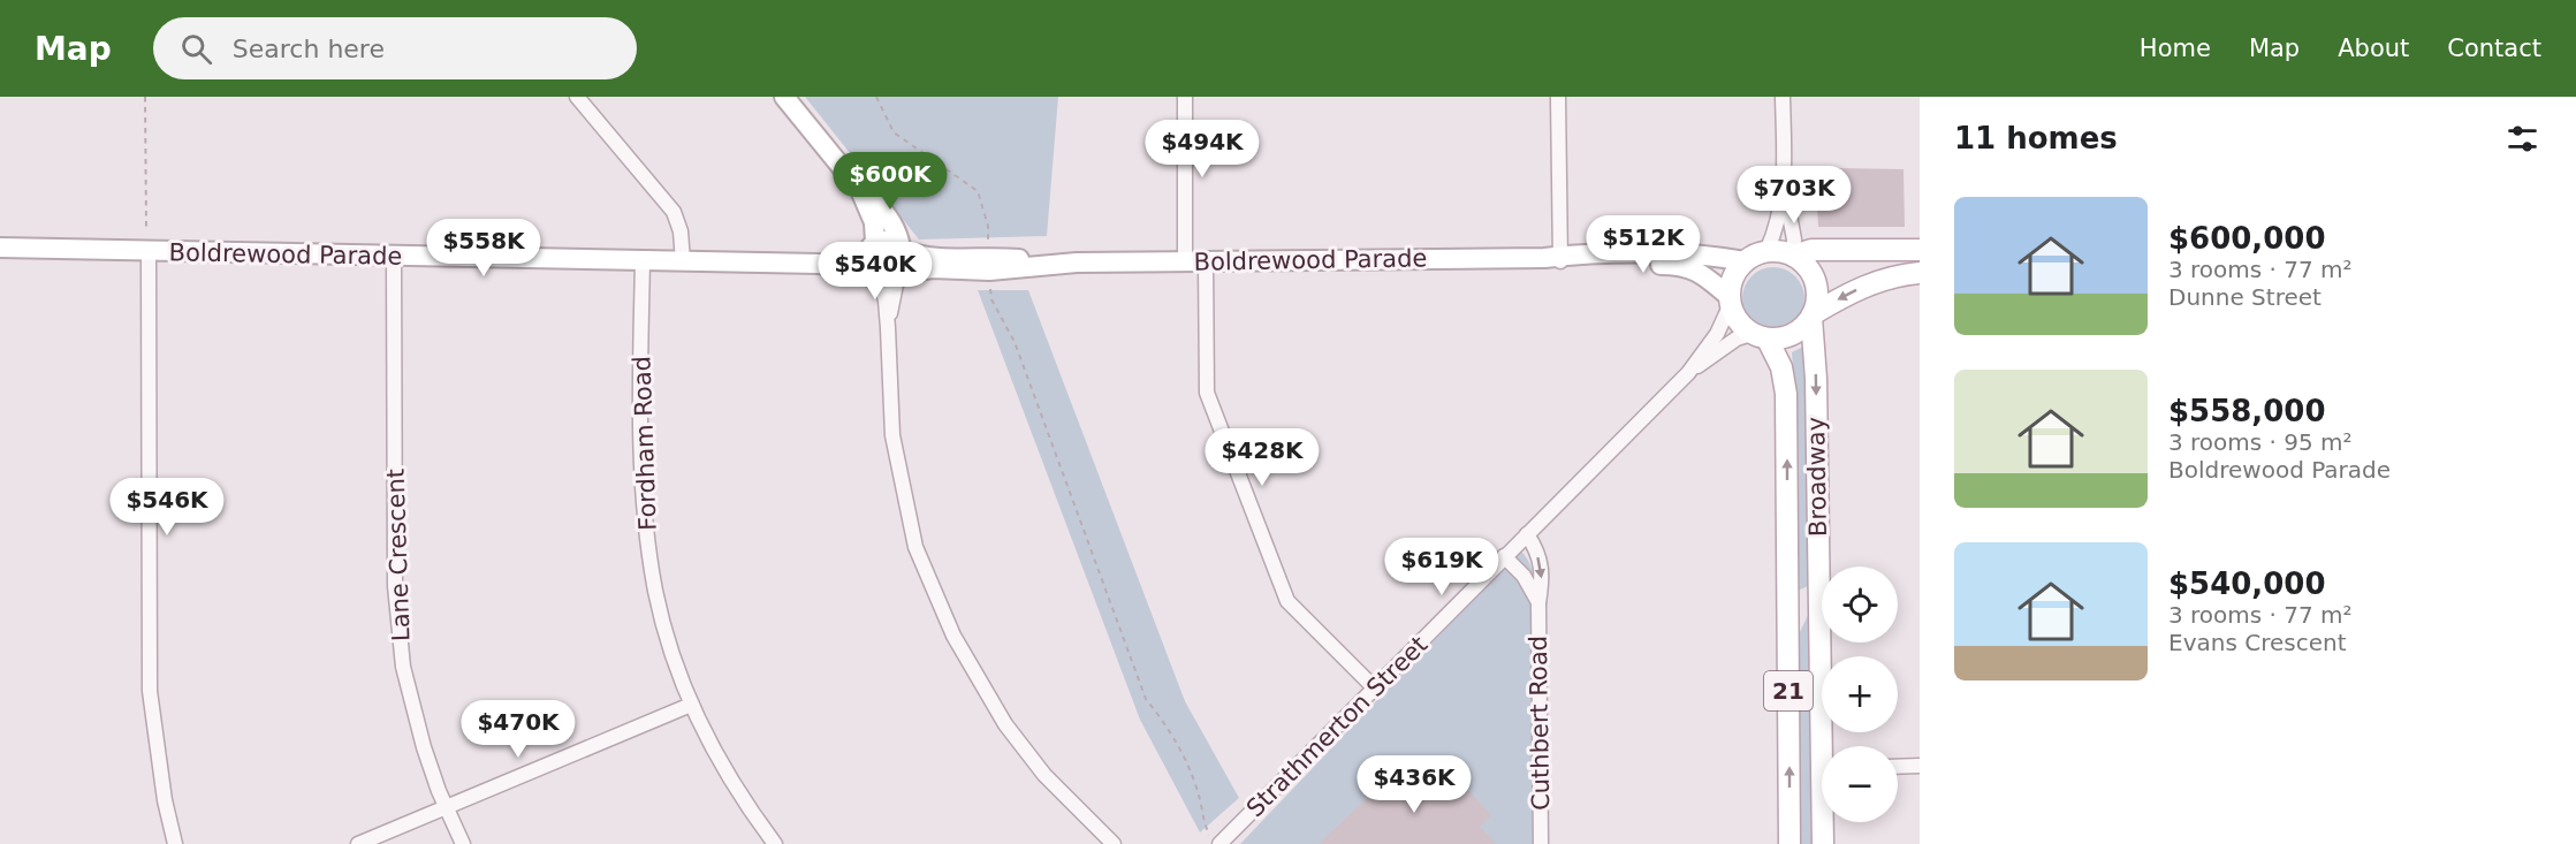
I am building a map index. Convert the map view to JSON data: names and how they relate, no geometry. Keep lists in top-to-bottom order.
{
  "streets": {
    "main road": ["Boldrewood Parade", "Broadway", "21"],
    "street": [
      "Fordham Road",
      "Lane Crescent",
      "Cuthbert Road",
      "Strathmerton Street"
    ]
  },
  "crossings": [
    ["Boldrewood Parade", "Fordham Road"],
    ["Boldrewood Parade", "Broadway"],
    ["Boldrewood Parade", "Lane Crescent"],
    ["Boldrewood Parade", "21"],
    ["Boldrewood Parade", "Strathmerton Street"],
    ["Broadway", "21"],
    ["Broadway", "Strathmerton Street"],
    ["21", "Strathmerton Street"],
    ["Cuthbert Road", "Strathmerton Street"]
  ],
  "page": {
    "header": "Map",
    "search": "Search here",
    "nav": [
      "Home",
      "Map",
      "About",
      "Contact"
    ],
    "heading": "11 homes",
    "price": [
      "$494K",
      "$600K",
      "$703K",
      "$512K",
      "$558K",
      "$540K",
      "$428K",
      "$546K",
      "$619K",
      "$470K",
      "$436K"
    ],
    "list": [
      {
        "name": "$600,000",
        "note": "3 rooms · 77 m² · Dunne Street"
      },
      {
        "name": "$558,000",
        "note": "3 rooms · 95 m² · Boldrewood Parade"
      },
      {
        "name": "$540,000",
        "note": "3 rooms · 77 m² · Evans Crescent"
      }
    ],
    "map_buttons": ["+", "−"]
  }
}
